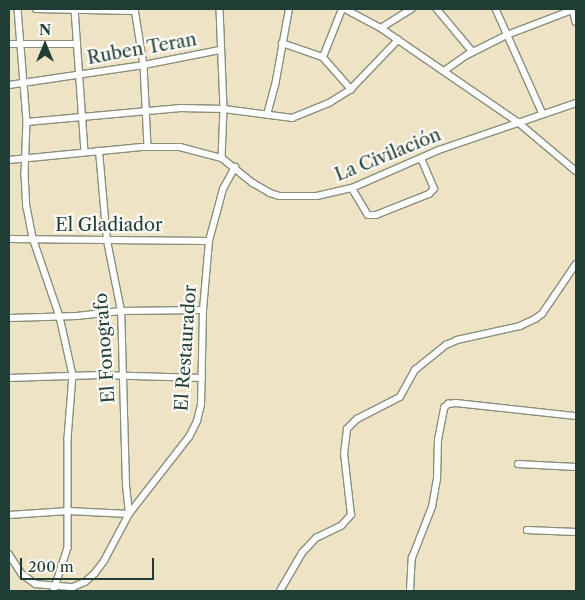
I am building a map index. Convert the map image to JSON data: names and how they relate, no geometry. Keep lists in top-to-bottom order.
{
  "streets": {
    "street": [
      "Ruben Teran",
      "La Civilación",
      "El Gladiador",
      "El Fonografo",
      "El Restaurador"
    ]
  },
  "crossings": [
    ["La Civilación", "El Fonografo"],
    ["La Civilación", "El Restaurador"],
    ["El Gladiador", "El Fonografo"],
    ["El Gladiador", "El Restaurador"],
    ["El Fonografo", "El Restaurador"]
  ],
  "scale_bar": "200 m",
  "north": "top"
}
